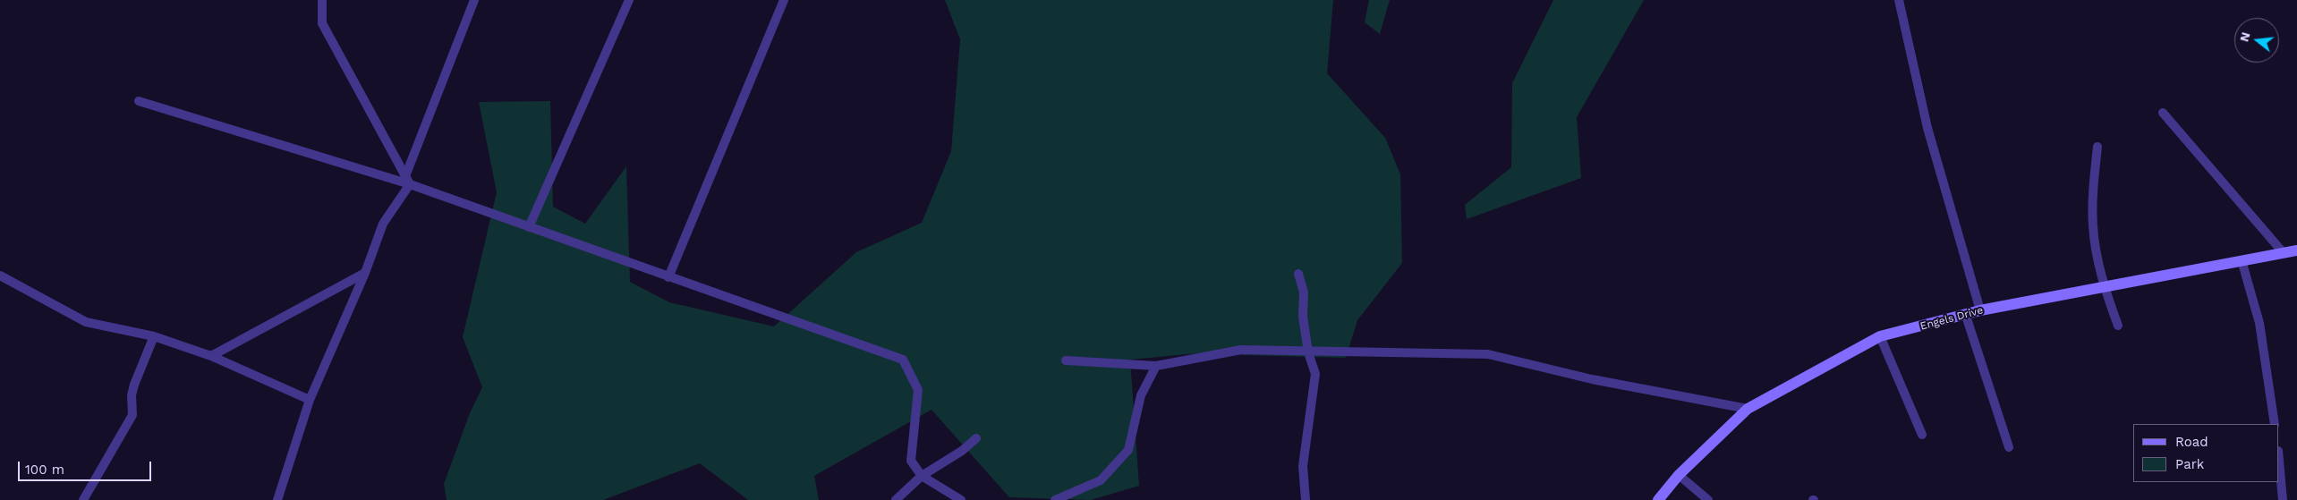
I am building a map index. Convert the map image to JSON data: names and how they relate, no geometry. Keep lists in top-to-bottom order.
{
  "streets": {
    "street": ["Engels Drive"]
  },
  "legend": ["Road", "Park"],
  "scale_bar": "100 m",
  "north": "left"
}
